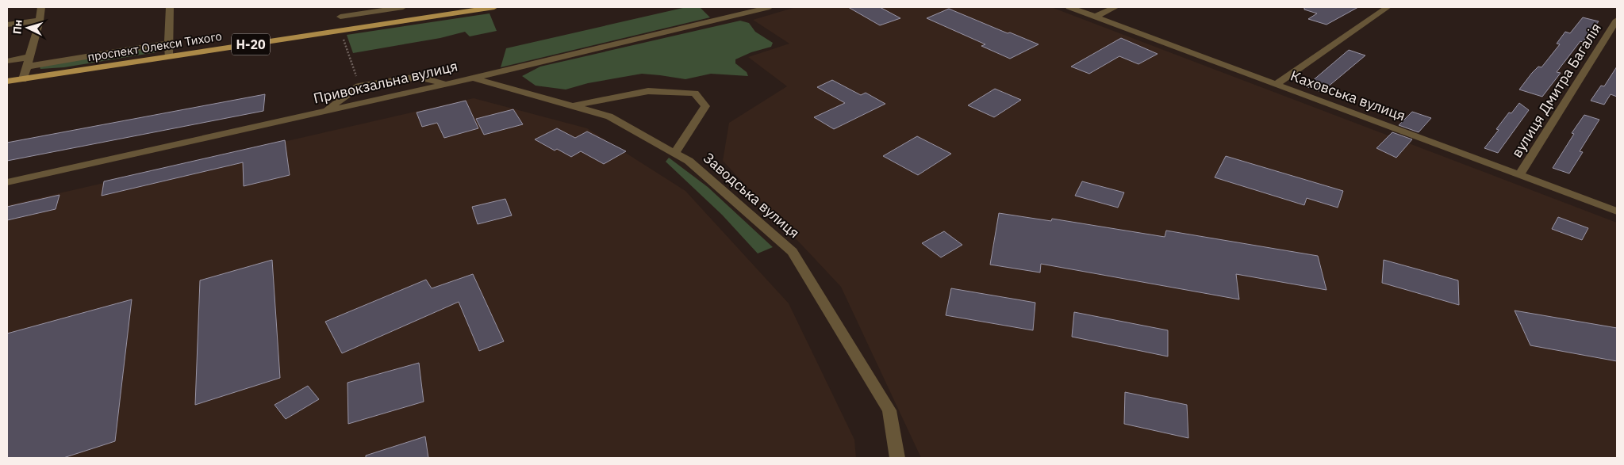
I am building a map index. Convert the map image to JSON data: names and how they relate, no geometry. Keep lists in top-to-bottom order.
{
  "streets": {
    "main road": ["Н-20", "проспект Олекси Тихого"],
    "street": [
      "Привокзальна вулиця",
      "вулиця Дмитра Багалія",
      "Каховська вулиця",
      "Заводська вулиця"
    ]
  },
  "crossings": [
    ["Привокзальна вулиця", "Заводська вулиця"],
    ["вулиця Дмитра Багалія", "Каховська вулиця"]
  ],
  "north": "left"
}
